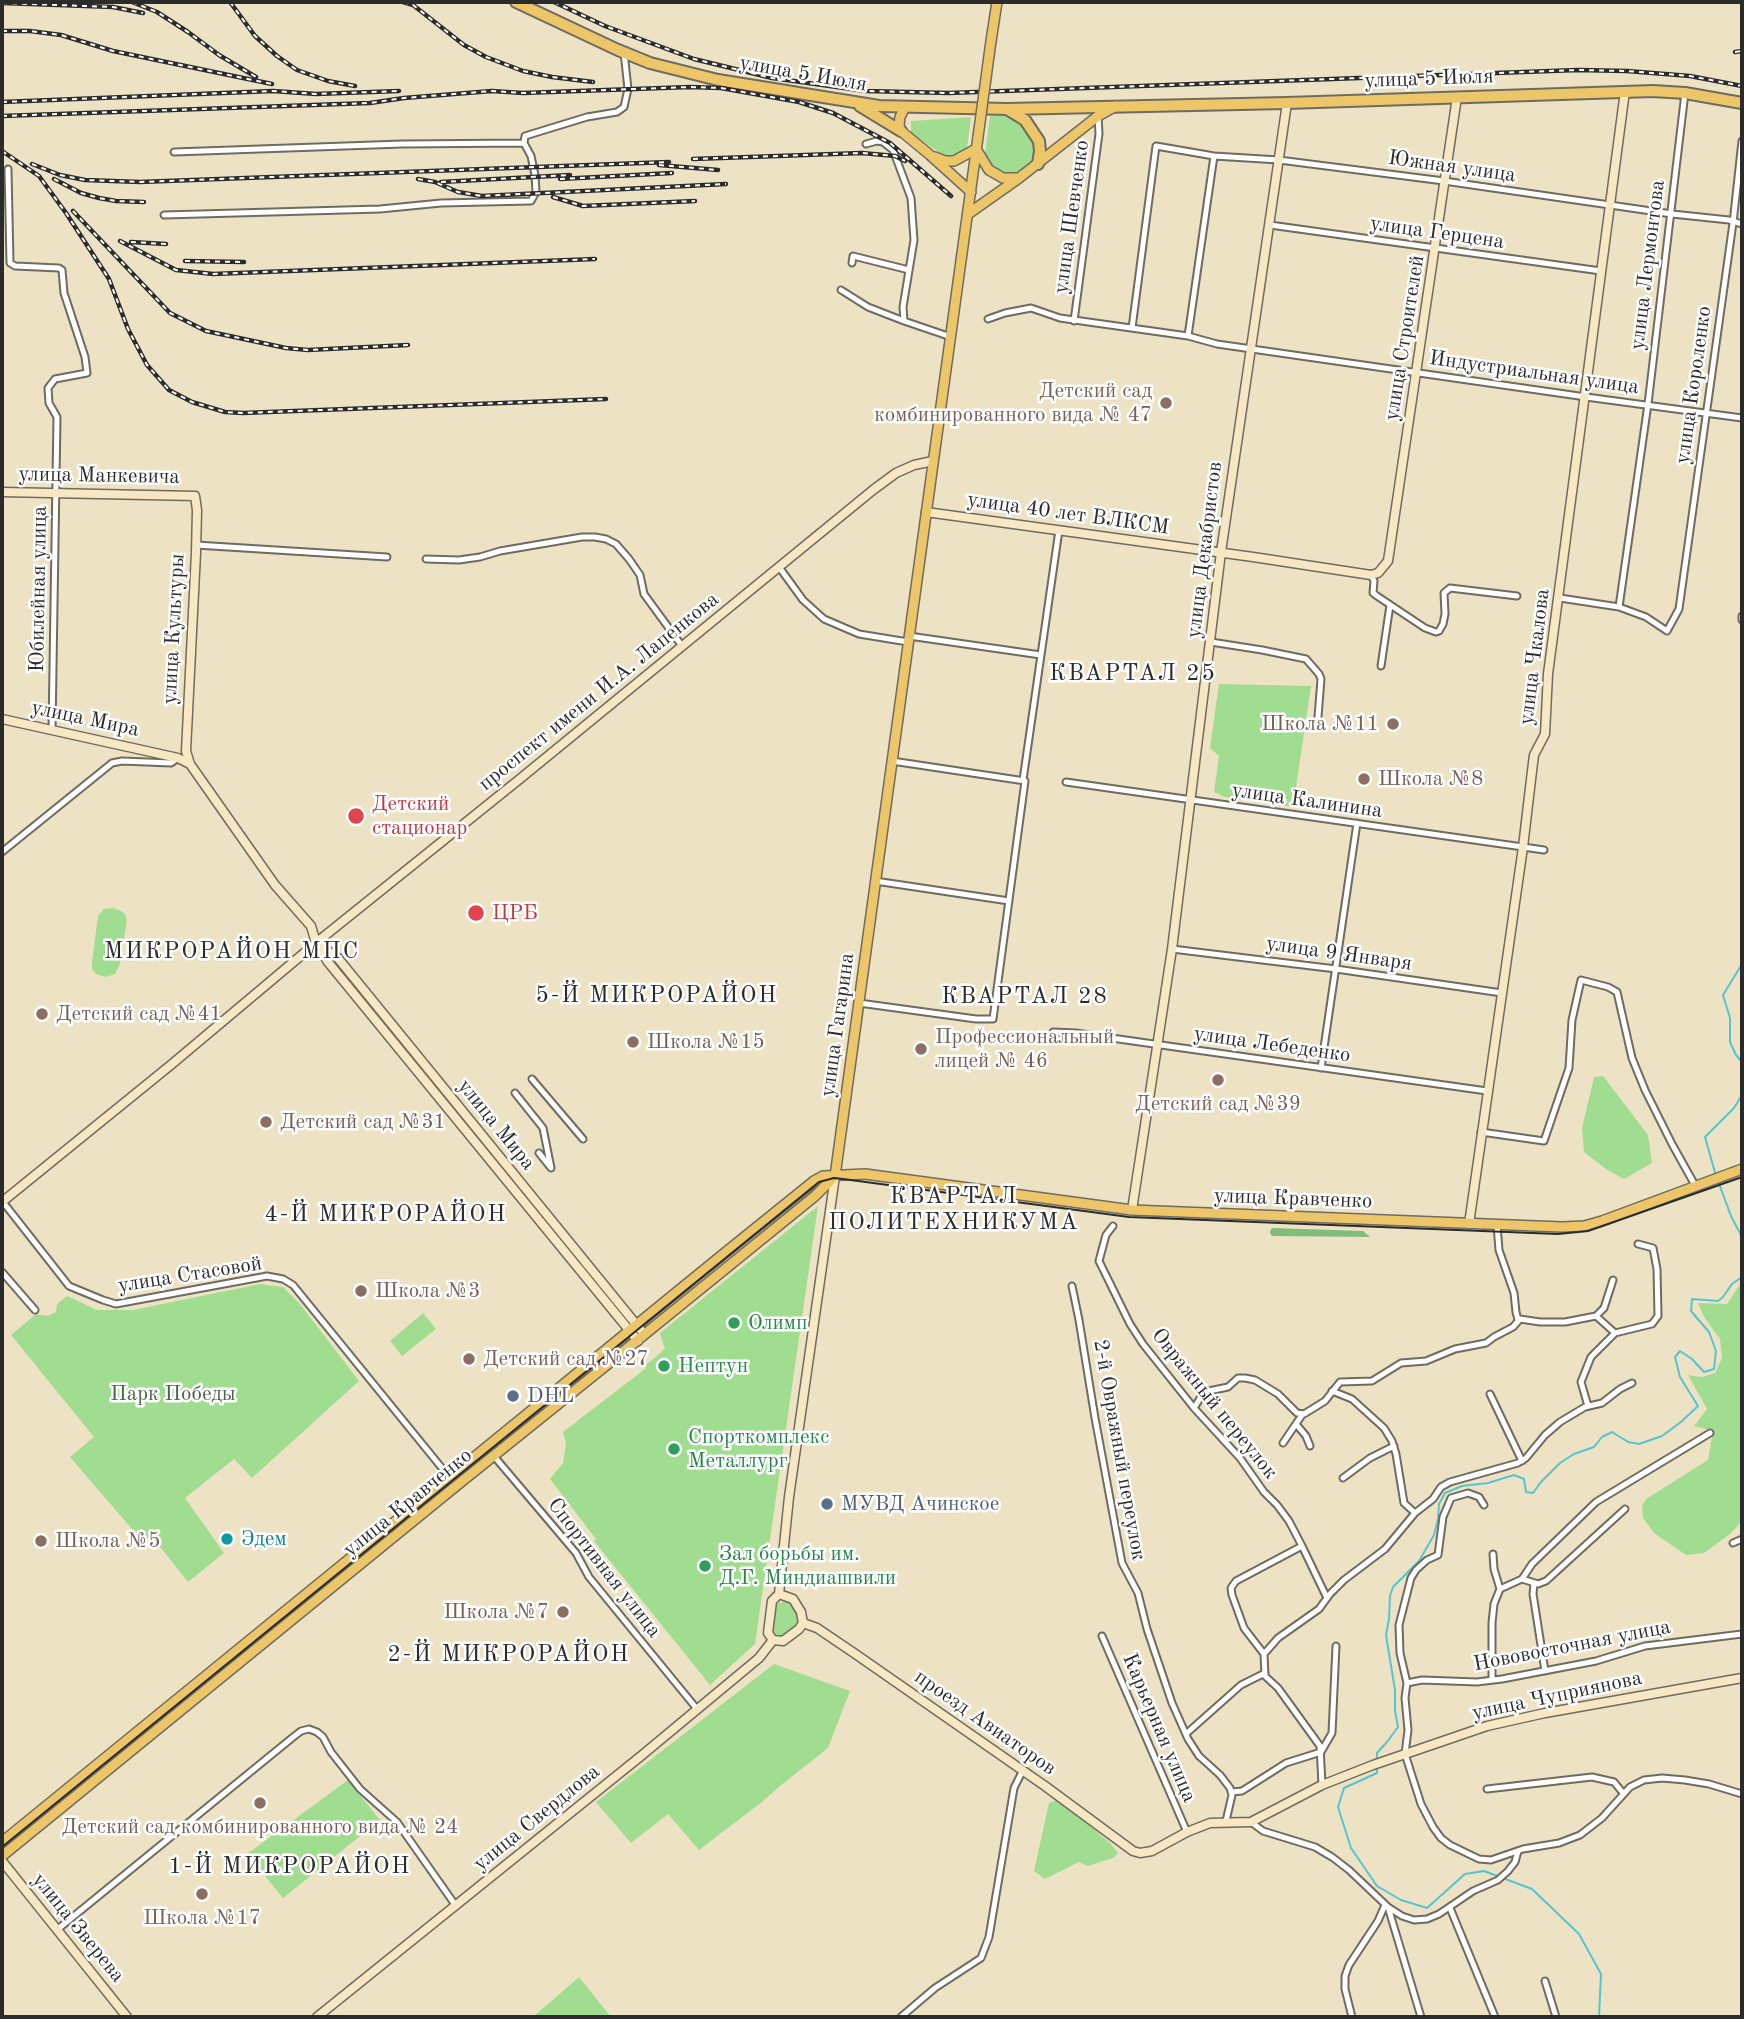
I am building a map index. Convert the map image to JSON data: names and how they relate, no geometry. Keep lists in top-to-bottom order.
{
  "streets": {
    "highway": ["улица 5 Июля"],
    "main road": [
      "улица Строителей",
      "улица Манкевича",
      "улица 40 лет ВЛКСМ",
      "улица Декабристов",
      "улица Культуры",
      "улица Чкалова",
      "проспект имени И.А. Лапенкова",
      "улица Мира",
      "улица Гагарина",
      "улица Кравченко",
      "улица Чуприянова",
      "проезд Авиаторов",
      "улица Свердлова",
      "улица Зверева"
    ],
    "street": [
      "Южная улица",
      "улица Шевченко",
      "улица Герцена",
      "улица Лермонтова",
      "Индустриальная улица",
      "улица Короленко",
      "Юбилейная улица",
      "улица Калинина",
      "улица 9 Января",
      "улица Лебеденко",
      "улица Стасовой",
      "Овражный переулок",
      "2-й Овражный переулок",
      "Спортивная улица",
      "Нововосточная улица",
      "Карьерная улица"
    ]
  },
  "crossings": [
    ["улица 5 Июля", "улица Шевченко"],
    ["улица 5 Июля", "улица Лермонтова"],
    ["улица 5 Июля", "улица Строителей"],
    ["улица 5 Июля", "улица Декабристов"],
    ["улица 5 Июля", "улица Чкалова"],
    ["Южная улица", "улица Лермонтова"],
    ["Южная улица", "улица Строителей"],
    ["Южная улица", "Индустриальная улица"],
    ["Южная улица", "улица Короленко"],
    ["Южная улица", "улица Декабристов"],
    ["Южная улица", "улица Чкалова"],
    ["улица Шевченко", "Индустриальная улица"],
    ["улица Герцена", "улица Строителей"],
    ["улица Герцена", "улица Декабристов"],
    ["улица Герцена", "улица Чкалова"],
    ["улица Лермонтова", "Индустриальная улица"],
    ["улица Лермонтова", "улица Короленко"],
    ["улица Строителей", "Индустриальная улица"],
    ["улица Строителей", "улица 40 лет ВЛКСМ"],
    ["Индустриальная улица", "улица Короленко"],
    ["Индустриальная улица", "улица Декабристов"],
    ["Индустриальная улица", "улица Чкалова"],
    ["улица Манкевича", "Юбилейная улица"],
    ["улица Манкевича", "улица Культуры"],
    ["улица 40 лет ВЛКСМ", "улица Декабристов"],
    ["улица 40 лет ВЛКСМ", "улица Гагарина"],
    ["улица Декабристов", "улица Калинина"],
    ["улица Декабристов", "улица 9 Января"],
    ["улица Декабристов", "улица Лебеденко"],
    ["улица Декабристов", "улица Кравченко"],
    ["Юбилейная улица", "улица Мира"],
    ["улица Культуры", "улица Мира"],
    ["улица Чкалова", "улица Калинина"],
    ["улица Чкалова", "улица 9 Января"],
    ["улица Чкалова", "улица Лебеденко"],
    ["улица Чкалова", "улица Кравченко"],
    ["проспект имени И.А. Лапенкова", "улица Мира"],
    ["проспект имени И.А. Лапенкова", "улица Гагарина"],
    ["проспект имени И.А. Лапенкова", "улица Стасовой"],
    ["улица Мира", "улица Кравченко"],
    ["улица Гагарина", "улица Кравченко"],
    ["улица Гагарина", "проезд Авиаторов"],
    ["улица Гагарина", "улица Свердлова"],
    ["улица Кравченко", "улица Стасовой"],
    ["улица Кравченко", "Спортивная улица"],
    ["улица Кравченко", "улица Зверева"],
    ["Спортивная улица", "улица Свердлова"],
    ["улица Чуприянова", "проезд Авиаторов"],
    ["улица Чуприянова", "Карьерная улица"],
    ["проезд Авиаторов", "улица Свердлова"]
  ],
  "districts": [
    "КВАРТАЛ 25",
    "МИКРОРАЙОН МПС",
    "5-Й МИКРОРАЙОН",
    "КВАРТАЛ 28",
    "КВАРТАЛ ПОЛИТЕХНИКУМА",
    "4-Й МИКРОРАЙОН",
    "2-Й МИКРОРАЙОН",
    "1-Й МИКРОРАЙОН"
  ],
  "parks": ["Парк Победы"],
  "places": [
    "Детский сад комбинированного вида № 47",
    "Школа №11",
    "Школа №8",
    "Детский стационар",
    "ЦРБ",
    "Детский сад №41",
    "Школа №15",
    "Профессиональный лицей № 46",
    "Детский сад №39",
    "Детский сад №31",
    "Школа №3",
    "Олимп",
    "Детский сад №27",
    "Нептун",
    "DHL",
    "Спорткомплекс Металлург",
    "МУВД Ачинское",
    "Эдем",
    "Школа №5",
    "Зал борьбы им. Д.Г. Миндиашвили",
    "Школа №7",
    "Детский сад комбинированного вида № 24",
    "Школа №17"
  ]
}
